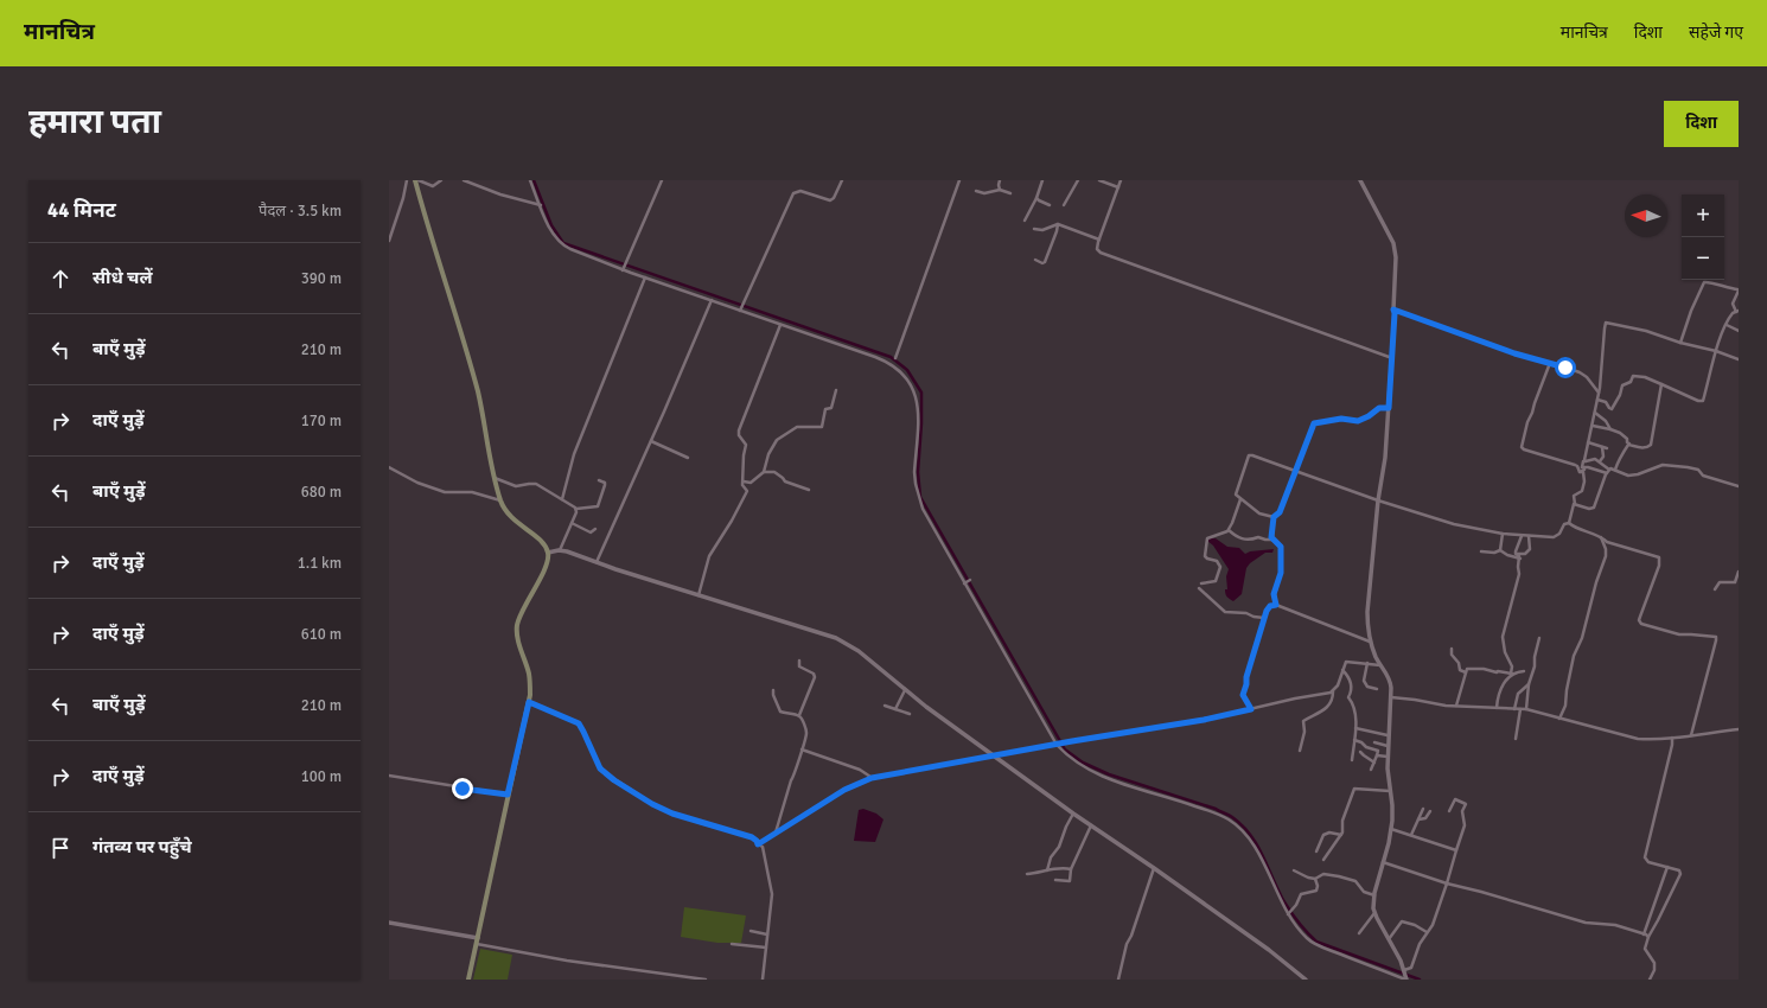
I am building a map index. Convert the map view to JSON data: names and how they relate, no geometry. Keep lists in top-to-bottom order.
{
  "north": "left",
  "page": {
    "header": "मानचित्र",
    "nav": ["मानचित्र", "दिशा", "सहेजे गए"],
    "buttons": "दिशा",
    "title": "हमारा पता",
    "heading": ["44 मिनट", "पैदल · 3.5 km"],
    "map_buttons": ["+", "−"],
    "list": [
      ["सीधे चलें", "390 m"],
      ["बाएँ मुड़ें", "210 m"],
      ["दाएँ मुड़ें", "170 m"],
      ["बाएँ मुड़ें", "680 m"],
      ["दाएँ मुड़ें", "1.1 km"],
      ["दाएँ मुड़ें", "610 m"],
      ["बाएँ मुड़ें", "210 m"],
      ["दाएँ मुड़ें", "100 m"],
      "गंतव्य पर पहुँचे"
    ]
  }
}
